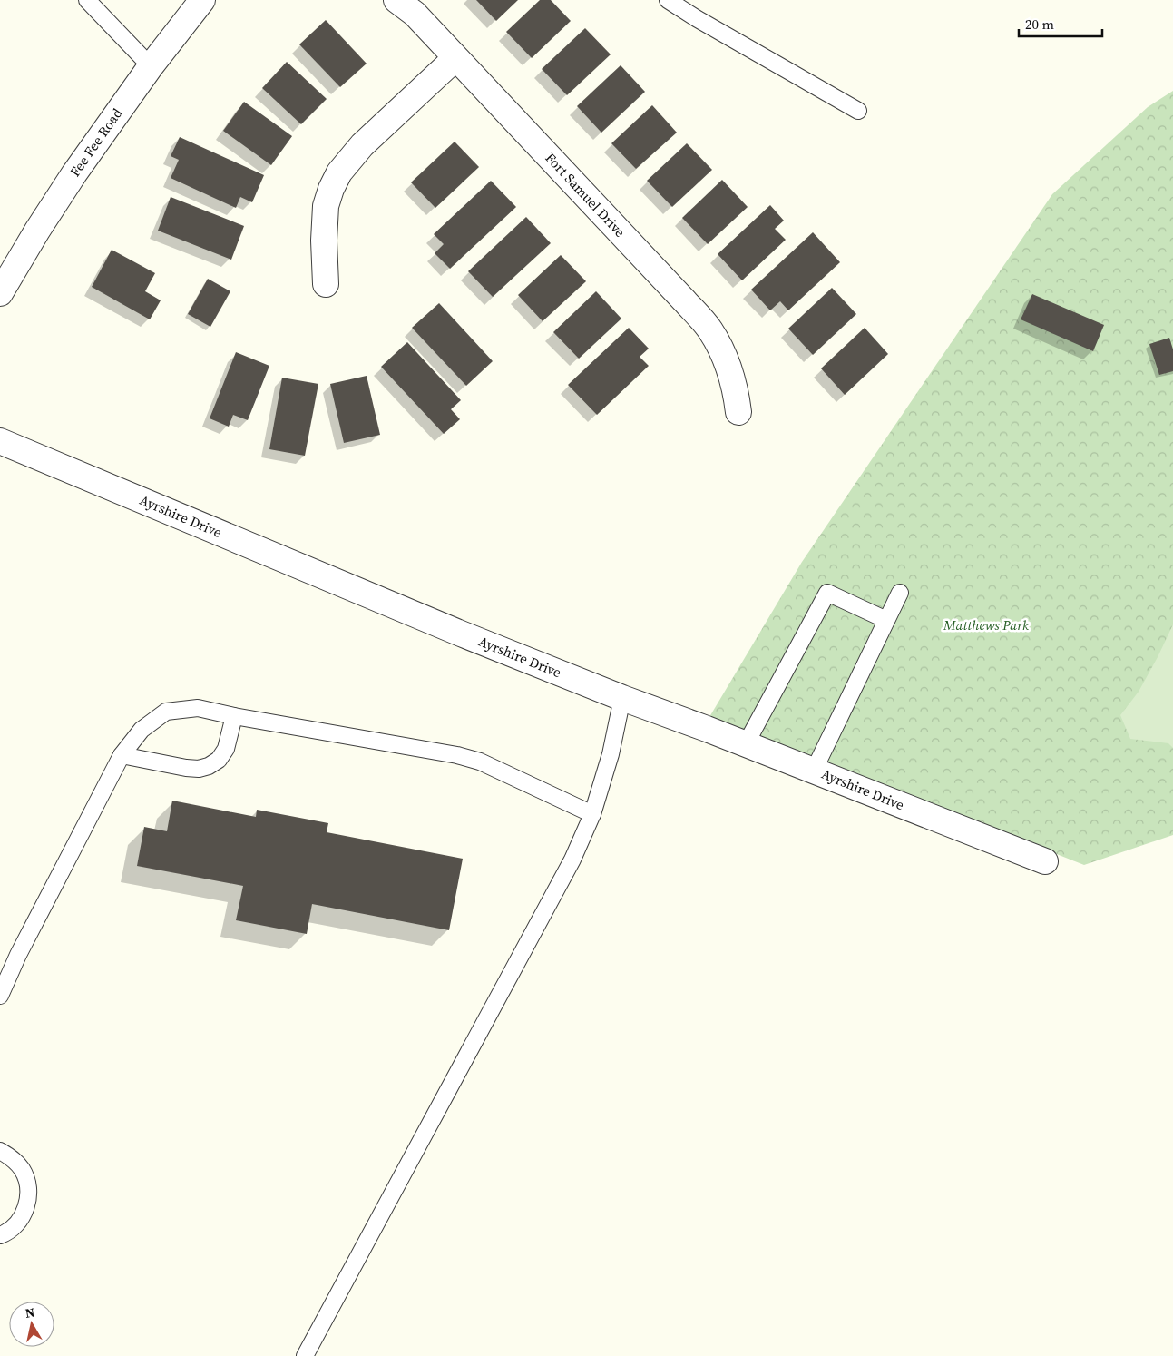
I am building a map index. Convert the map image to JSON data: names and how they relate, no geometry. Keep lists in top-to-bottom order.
{
  "streets": {
    "street": ["Fee Fee Road", "Fort Samuel Drive", "Ayrshire Drive"]
  },
  "parks": ["Matthews Park"],
  "scale_bar": "20 m",
  "north": "top"
}
